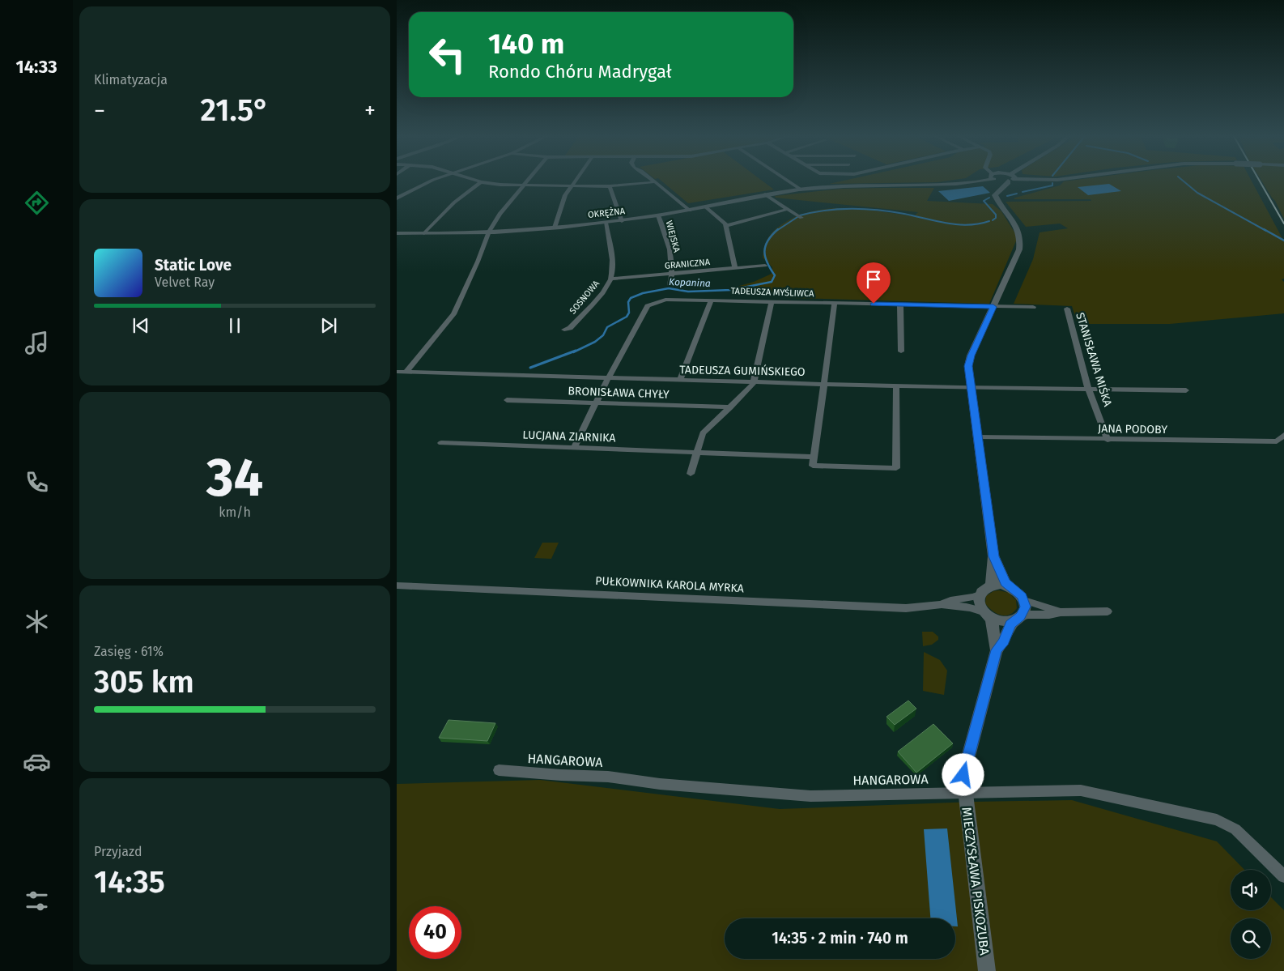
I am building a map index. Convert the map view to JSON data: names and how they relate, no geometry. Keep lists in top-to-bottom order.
{
  "streets": {
    "street": [
      "OKRĘŻNA",
      "WIEJSKA",
      "GRANICZNA",
      "TADEUSZA MYŚLIWCA",
      "SOSNOWA",
      "STANISŁAWA MIŚKA",
      "TADEUSZA GUMIŃSKIEGO",
      "BRONISŁAWA CHYŁY",
      "JANA PODOBY",
      "LUCJANA ZIARNIKA",
      "PUŁKOWNIKA KAROLA MYRKA",
      "HANGAROWA",
      "MIECZYSŁAWA PISKOZUBA"
    ]
  },
  "crossings": [
    ["OKRĘŻNA", "WIEJSKA"],
    ["OKRĘŻNA", "SOSNOWA"],
    ["WIEJSKA", "GRANICZNA"],
    ["GRANICZNA", "SOSNOWA"],
    ["TADEUSZA MYŚLIWCA", "TADEUSZA GUMIŃSKIEGO"],
    ["TADEUSZA MYŚLIWCA", "BRONISŁAWA CHYŁY"],
    ["TADEUSZA MYŚLIWCA", "LUCJANA ZIARNIKA"],
    ["STANISŁAWA MIŚKA", "TADEUSZA GUMIŃSKIEGO"],
    ["STANISŁAWA MIŚKA", "JANA PODOBY"],
    ["PUŁKOWNIKA KAROLA MYRKA", "MIECZYSŁAWA PISKOZUBA"],
    ["HANGAROWA", "MIECZYSŁAWA PISKOZUBA"]
  ],
  "water": ["Kopanina"],
  "page": {
    "tabs": "14:33",
    "tile": [
      "Klimatyzacja",
      ["34", "km/h"],
      ["Zasięg · 61%", "305 km"],
      ["Przyjazd", "14:35"]
    ],
    "turn": ["140 m", "Rondo Chóru Madrygał"],
    "heat": ["−", "21.5°", "+"],
    "song": ["Static Love", "Velvet Ray"],
    "limit": "40",
    "trip": "14:35 · 2 min · 740 m"
  }
}
